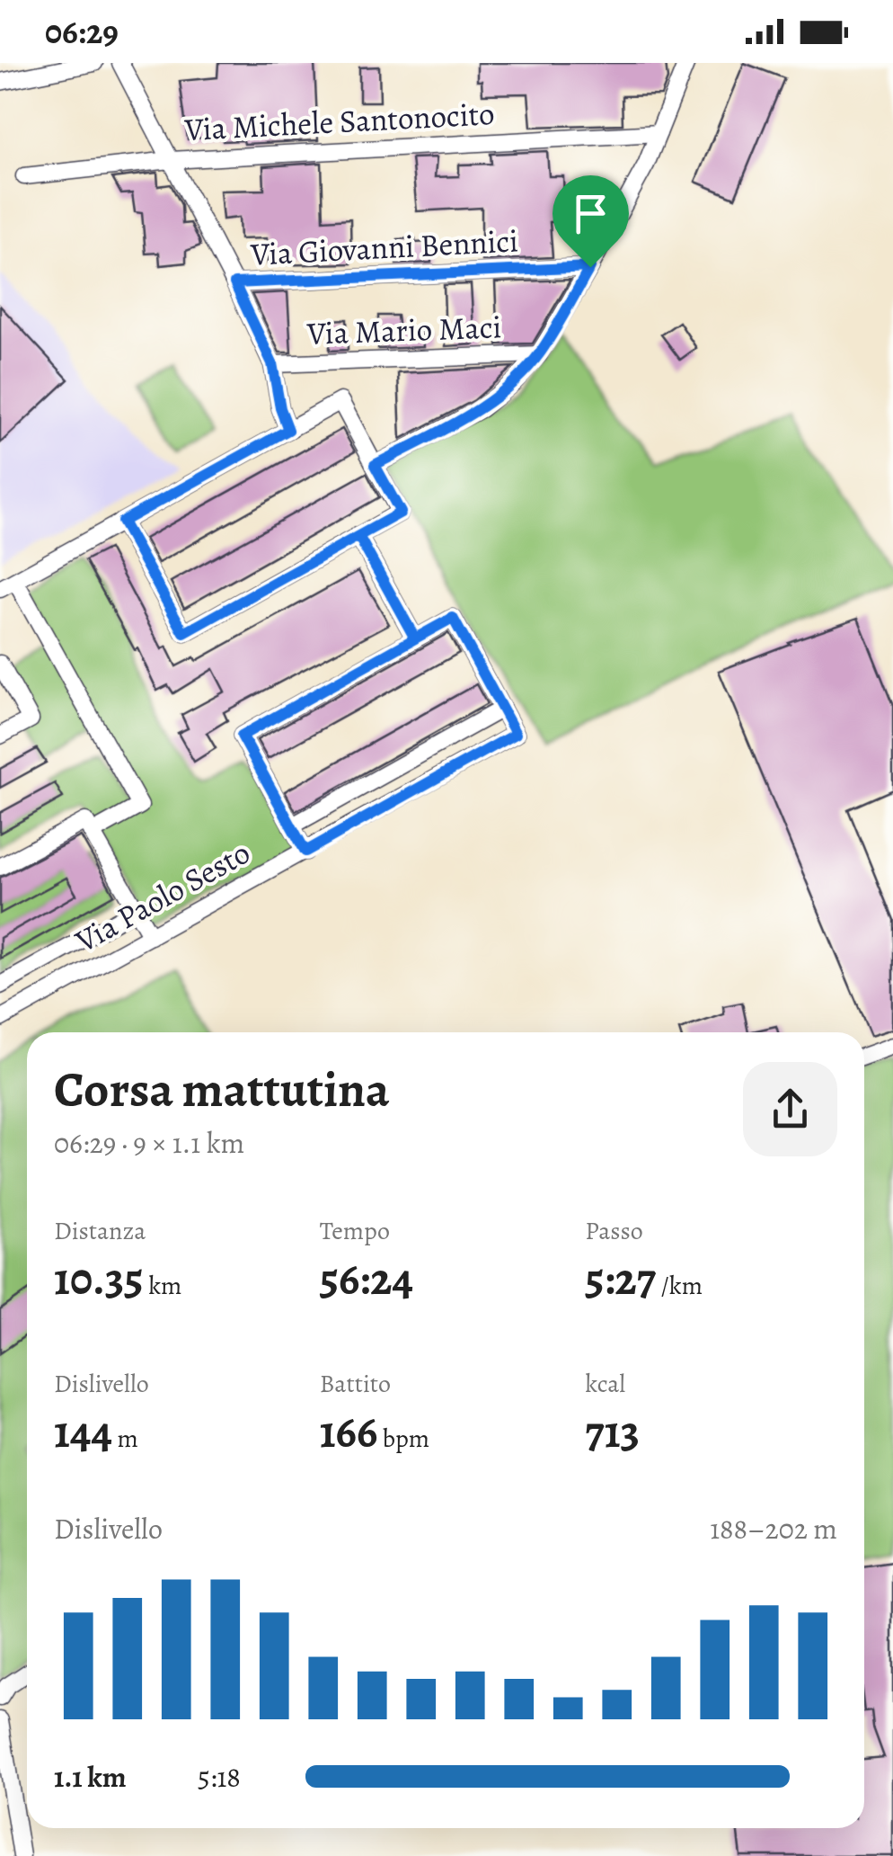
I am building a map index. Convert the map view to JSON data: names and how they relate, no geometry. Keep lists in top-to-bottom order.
{
  "streets": {
    "street": [
      "Via Michele Santonocito",
      "Via Giovanni Bennici",
      "Via Mario Maci",
      "Via Paolo Sesto"
    ]
  },
  "page": {
    "status": "06:29",
    "heading": ["Corsa mattutina", "06:29 · 9 × 1.1 km"],
    "stats": [
      ["Distanza", "10.35 km"],
      ["Tempo", "56:24"],
      ["Passo", "5:27 /km"],
      ["Dislivello", "144 m"],
      ["Battito", "166 bpm"],
      ["kcal", "713"]
    ],
    "chart": ["Dislivello", "188–202 m"],
    "list": [
      {
        "name": "1.1 km",
        "note": "5:18"
      }
    ]
  }
}
